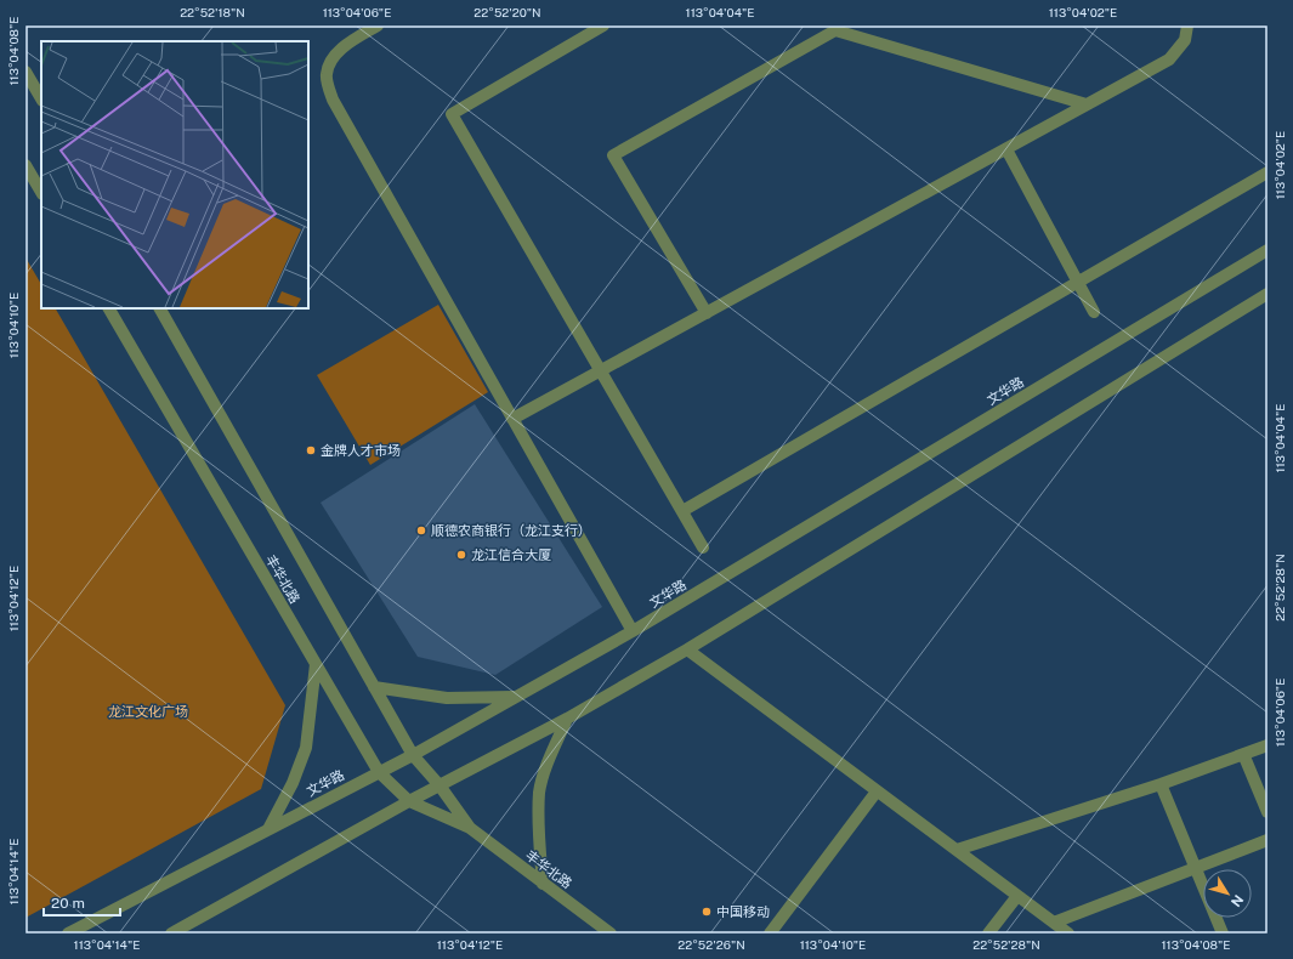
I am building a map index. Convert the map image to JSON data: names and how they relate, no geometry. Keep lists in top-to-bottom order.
{
  "streets": {
    "street": ["文华路", "丰华北路"]
  },
  "crossings": [
    ["文华路", "丰华北路"]
  ],
  "parks": ["龙江文化广场"],
  "places": [
    "金牌人才市场",
    "顺德农商银行（龙江支行）",
    "龙江信合大厦",
    "中国移动"
  ],
  "scale_bar": "20 m",
  "north": "bottom right",
  "coordinates": [
    "22°52'18\"N",
    "113°04'06\"E",
    "22°52'20\"N",
    "113°04'04\"E",
    "113°04'02\"E",
    "113°04'08\"E",
    "113°04'10\"E",
    "22°52'28\"N",
    "113°04'12\"E",
    "113°04'14\"E",
    "22°52'26\"N"
  ]
}
